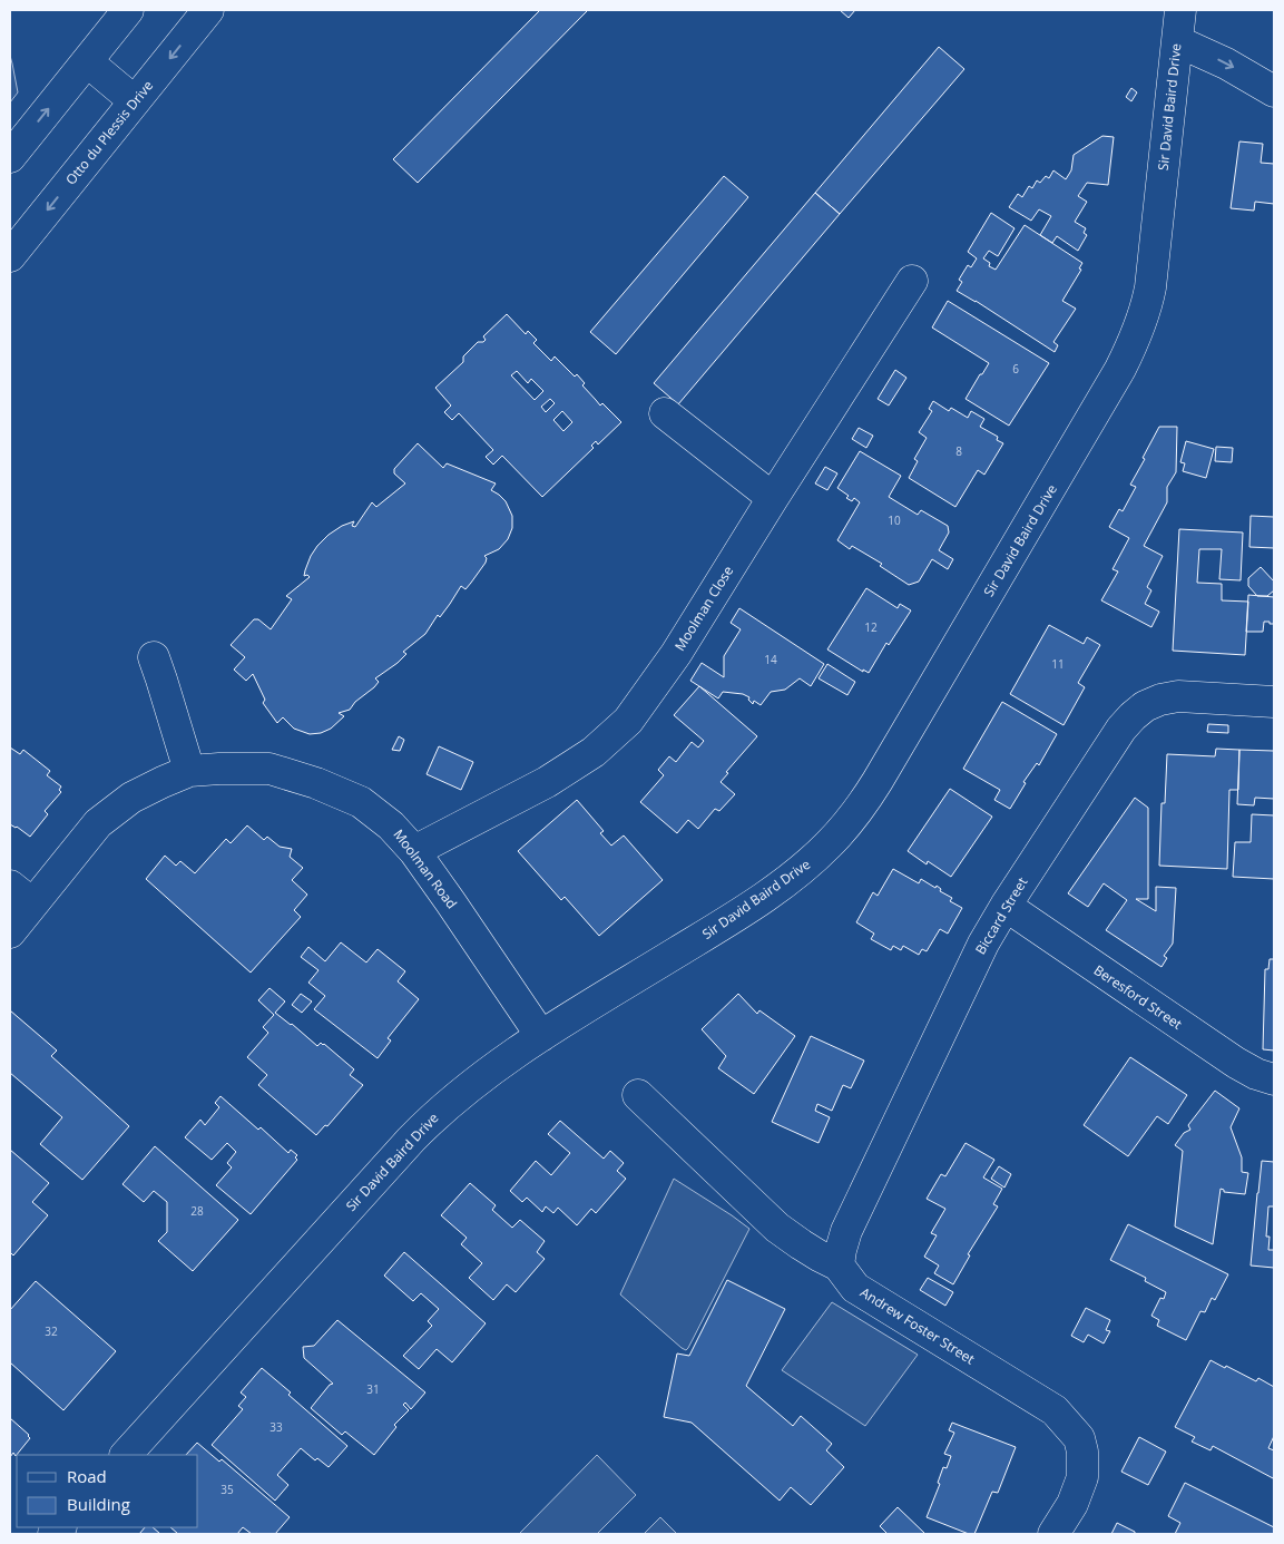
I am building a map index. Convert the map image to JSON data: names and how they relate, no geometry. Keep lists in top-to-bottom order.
{
  "streets": {
    "street": [
      "Sir David Baird Drive",
      "Otto du Plessis Drive",
      "Moolman Close",
      "Moolman Road",
      "Biccard Street",
      "Beresford Street",
      "Andrew Foster Street"
    ]
  },
  "crossings": [
    ["Sir David Baird Drive", "Moolman Road"],
    ["Moolman Close", "Moolman Road"],
    ["Biccard Street", "Beresford Street"],
    ["Biccard Street", "Andrew Foster Street"]
  ],
  "house_numbers": [
    "6",
    "8",
    "10",
    "12",
    "14",
    "11",
    "28",
    "32",
    "31",
    "33",
    "35"
  ],
  "legend": ["Road", "Building"]
}
